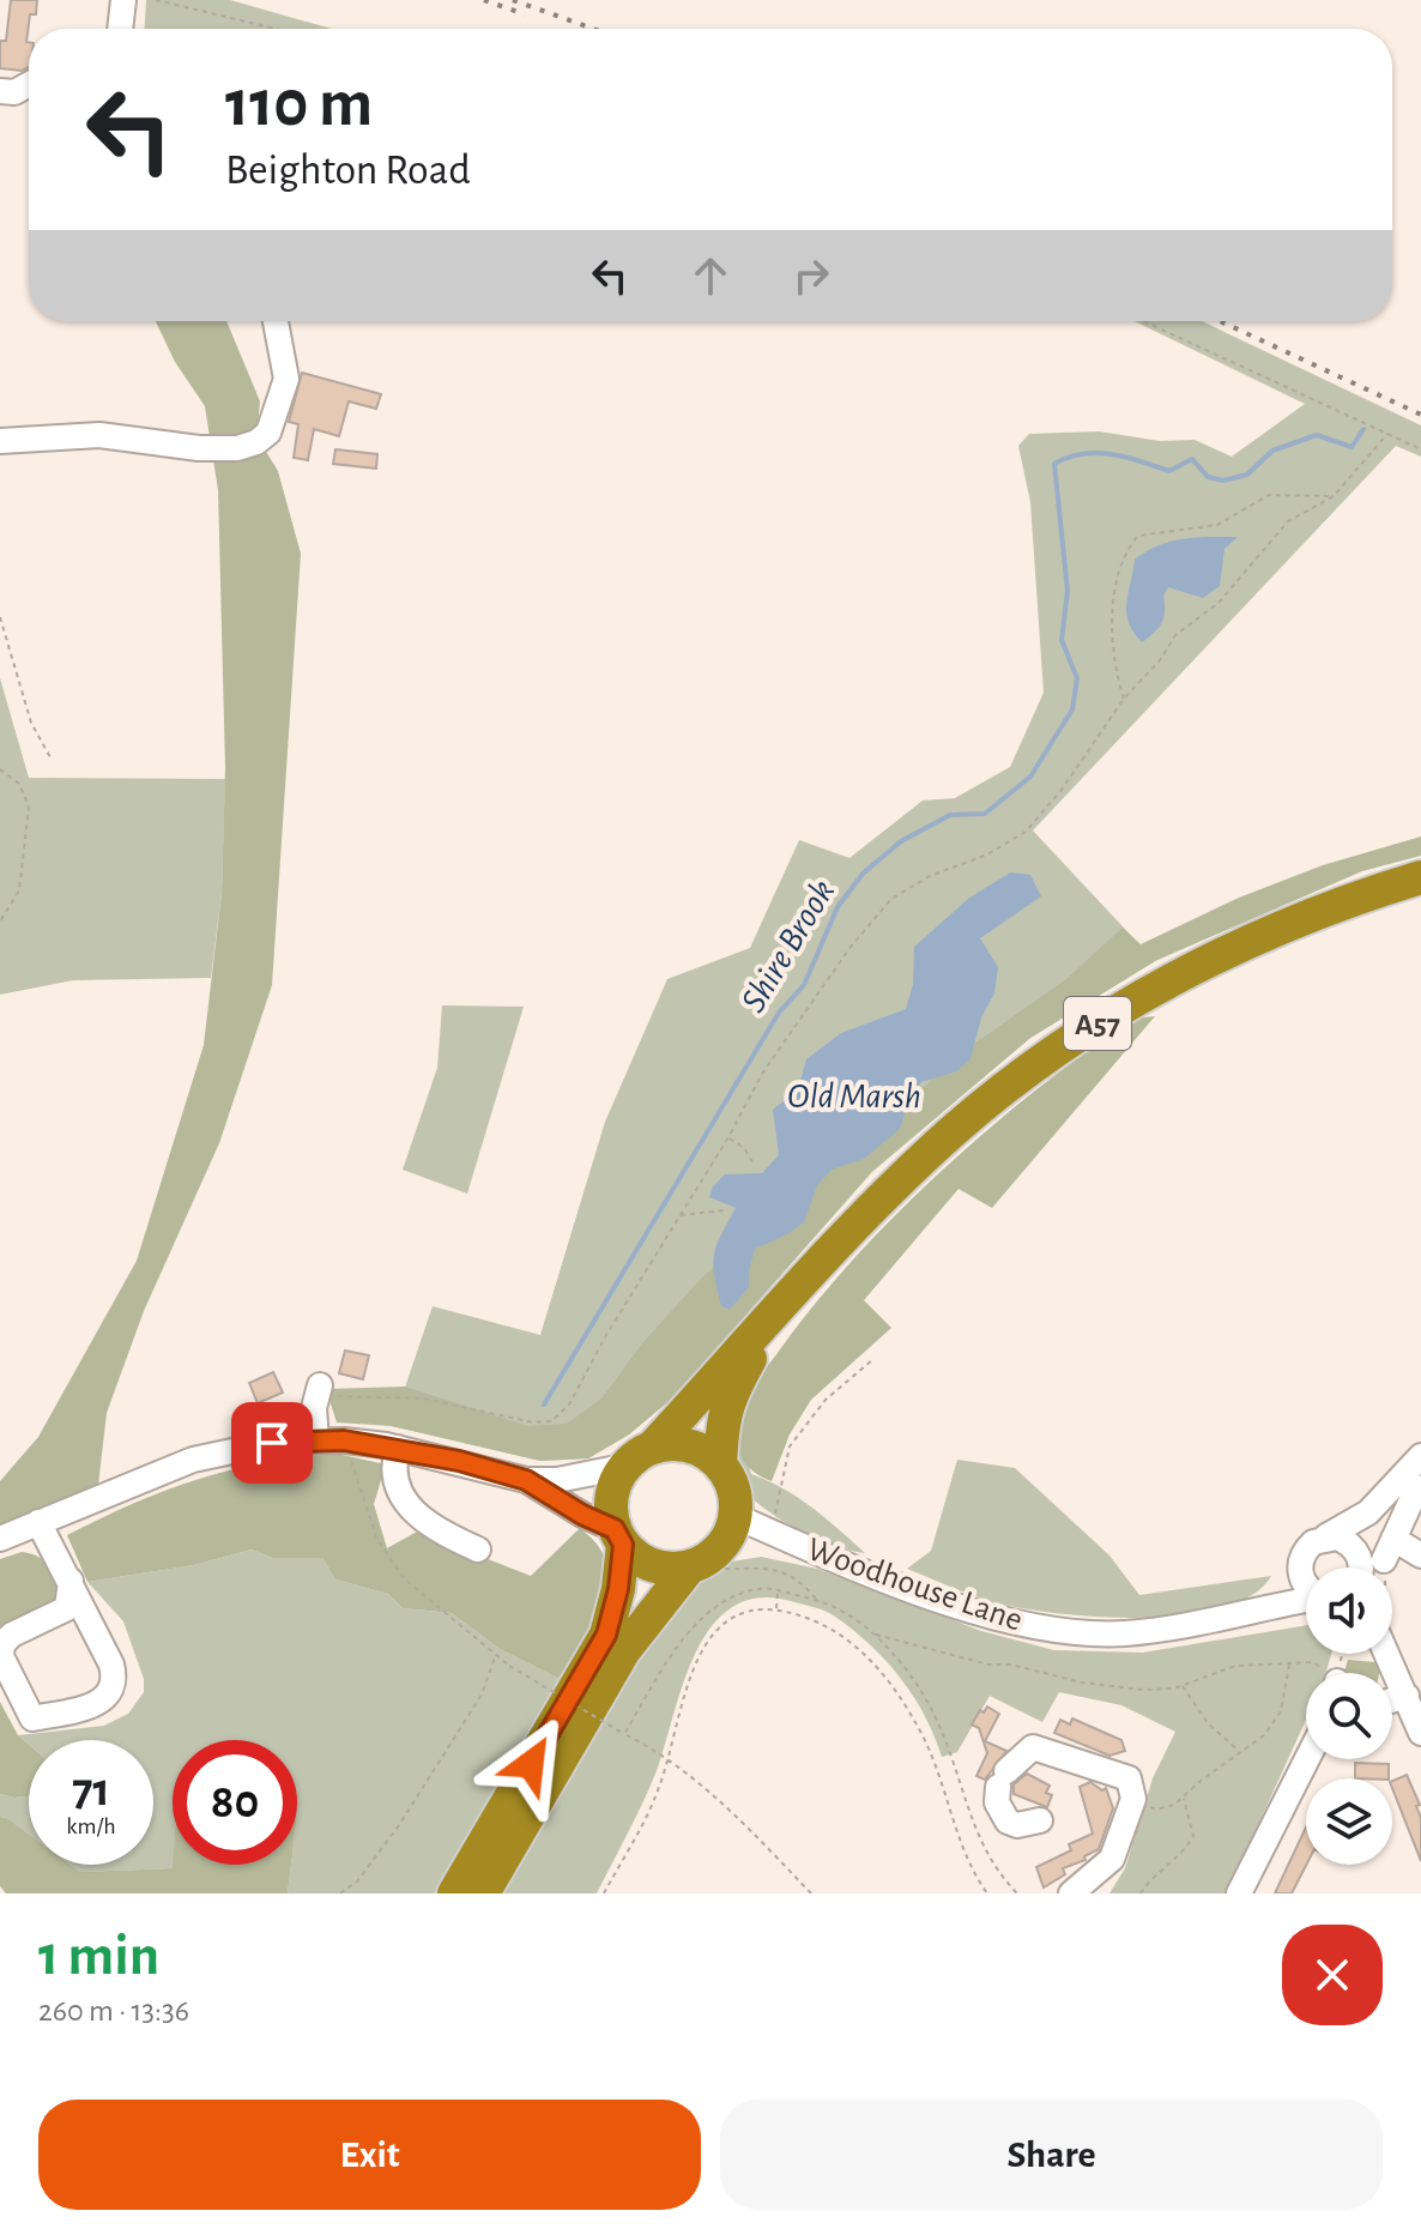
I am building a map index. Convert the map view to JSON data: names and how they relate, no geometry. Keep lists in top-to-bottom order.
{
  "streets": {
    "highway": ["A57"],
    "street": ["Woodhouse Lane"]
  },
  "crossings": [
    ["A57", "Woodhouse Lane"]
  ],
  "water": ["Shire Brook", "Old Marsh"],
  "page": {
    "turn": ["110 m", "Beighton Road"],
    "speed": "71 km/h",
    "limit": "80",
    "heading": ["1 min", "260 m · 13:36"],
    "buttons": ["Exit", "Share"]
  }
}
